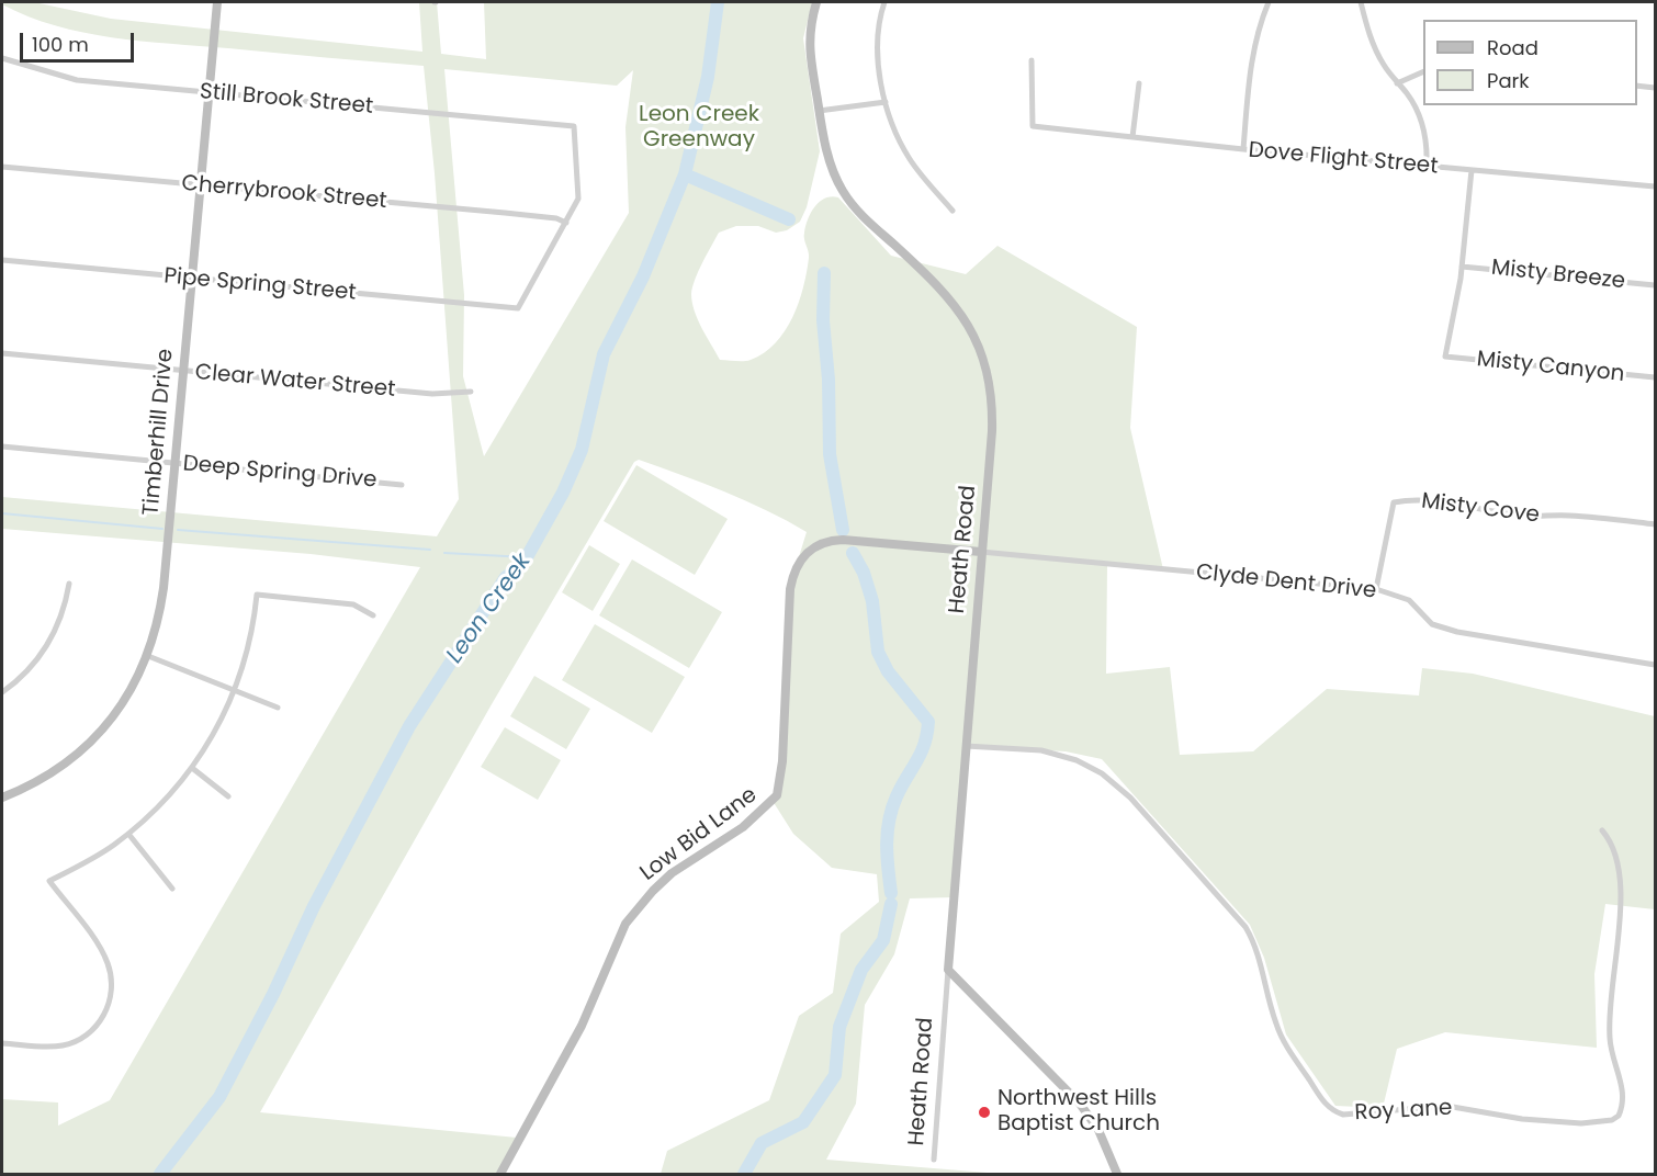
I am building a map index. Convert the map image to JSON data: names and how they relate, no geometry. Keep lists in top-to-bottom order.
{
  "streets": {
    "street": [
      "Still Brook Street",
      "Dove Flight Street",
      "Cherrybrook Street",
      "Misty Breeze",
      "Pipe Spring Street",
      "Misty Canyon",
      "Clear Water Street",
      "Timberhill Drive",
      "Deep Spring Drive",
      "Misty Cove",
      "Heath Road",
      "Clyde Dent Drive",
      "Low Bid Lane",
      "Roy Lane"
    ]
  },
  "crossings": [
    ["Still Brook Street", "Cherrybrook Street"],
    ["Still Brook Street", "Pipe Spring Street"],
    ["Still Brook Street", "Timberhill Drive"],
    ["Cherrybrook Street", "Pipe Spring Street"],
    ["Cherrybrook Street", "Timberhill Drive"],
    ["Misty Breeze", "Misty Canyon"],
    ["Pipe Spring Street", "Timberhill Drive"],
    ["Clear Water Street", "Timberhill Drive"],
    ["Timberhill Drive", "Deep Spring Drive"],
    ["Misty Cove", "Clyde Dent Drive"],
    ["Heath Road", "Clyde Dent Drive"],
    ["Heath Road", "Low Bid Lane"],
    ["Heath Road", "Roy Lane"],
    ["Clyde Dent Drive", "Low Bid Lane"]
  ],
  "water": ["Leon Creek"],
  "parks": ["Leon Creek Greenway"],
  "places": ["Northwest Hills Baptist Church"],
  "legend": ["Road", "Park"],
  "scale_bar": "100 m"
}
